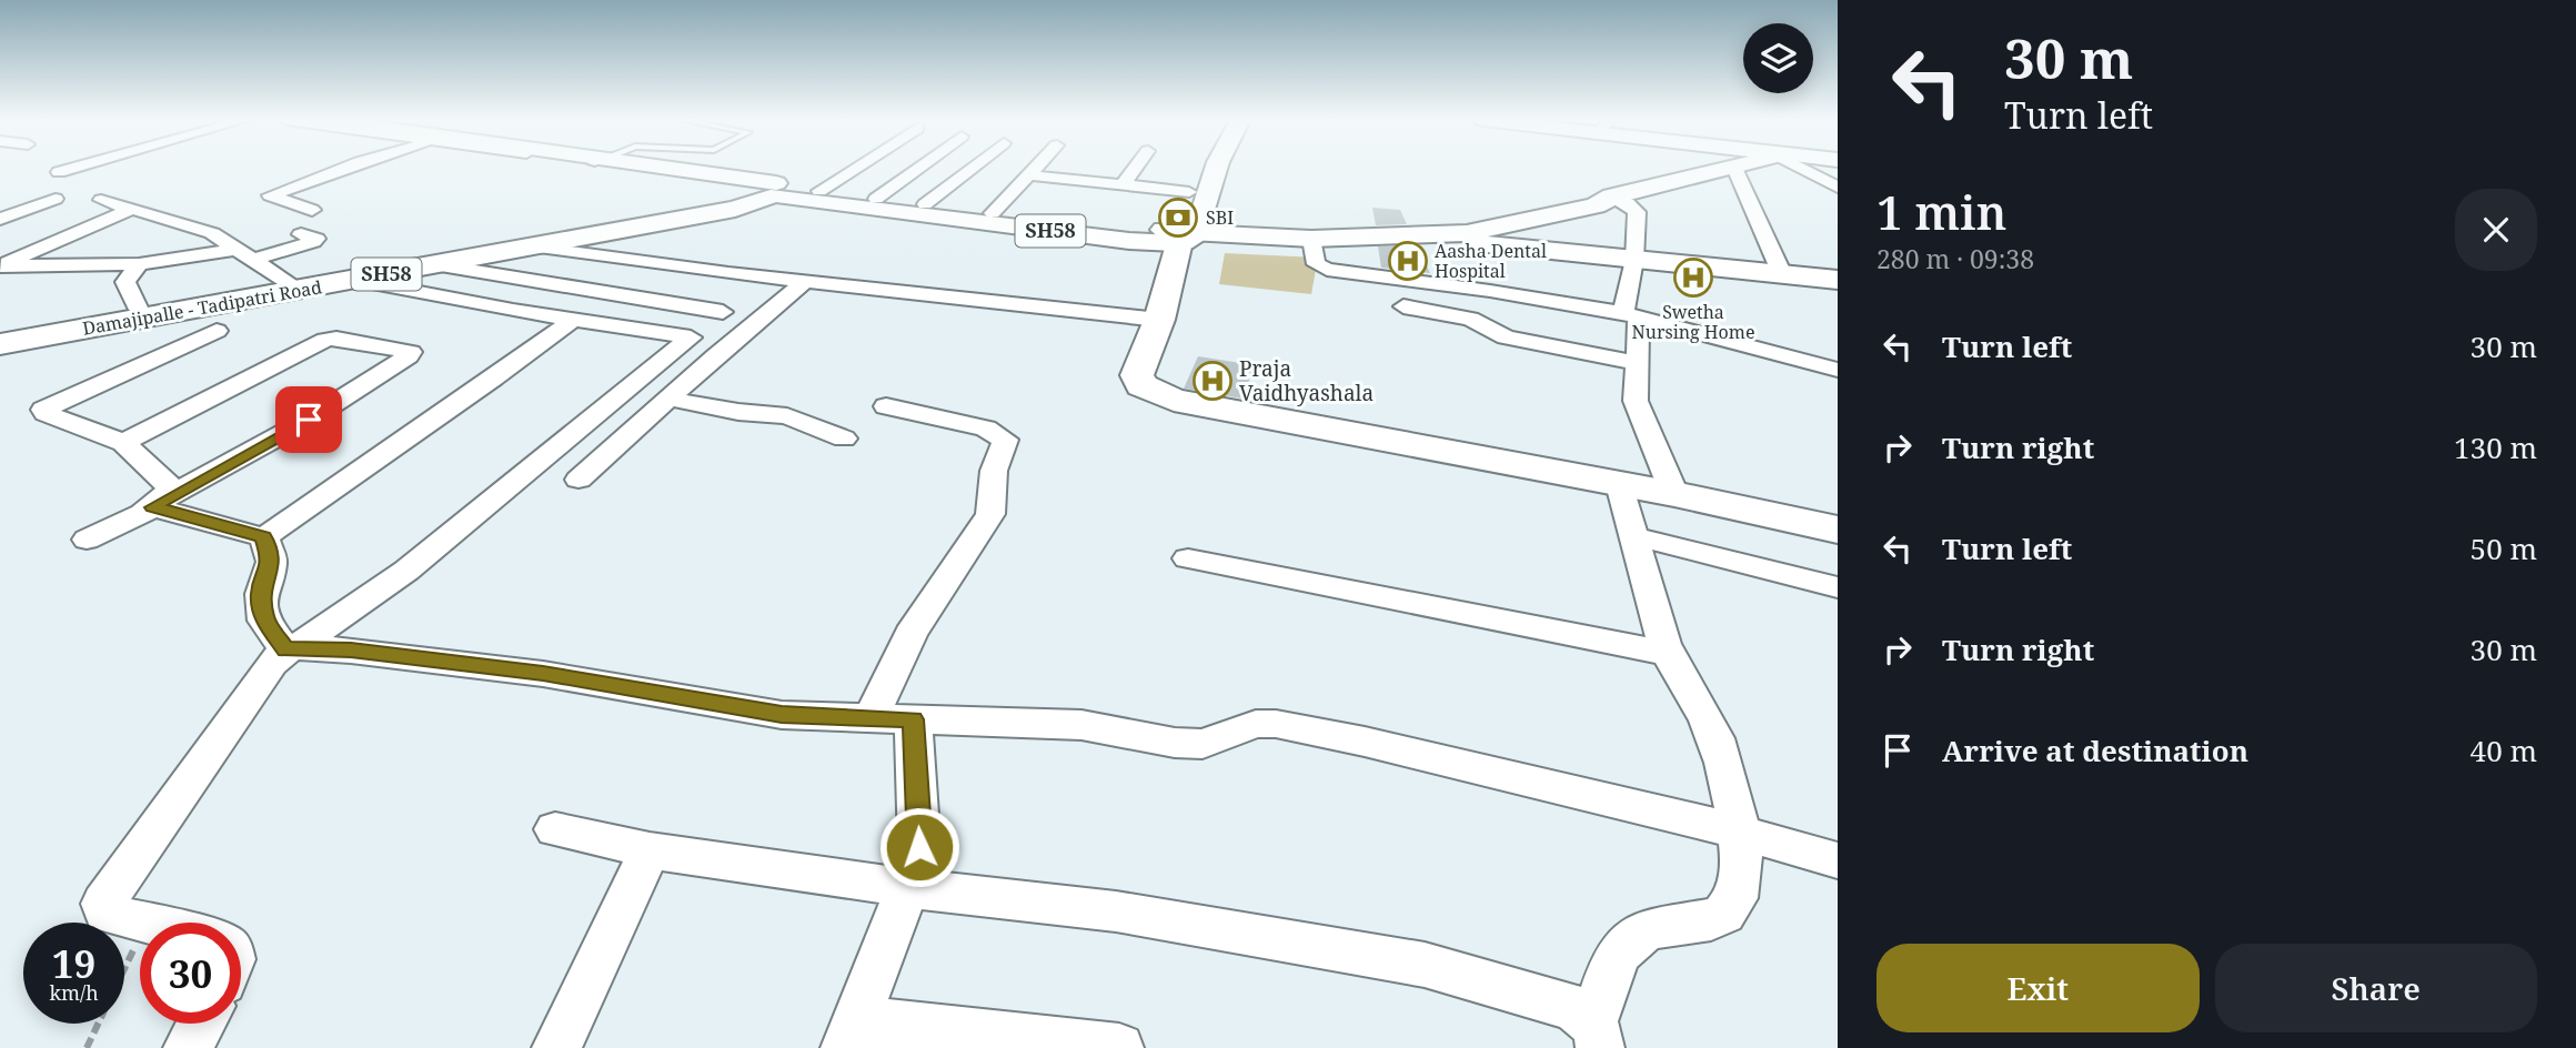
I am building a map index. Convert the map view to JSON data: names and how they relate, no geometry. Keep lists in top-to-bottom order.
{
  "streets": {
    "main road": ["SH58", "Damajipalle - Tadipatri Road"]
  },
  "places": {
    "bank": ["SBI"],
    "hospital": ["Aasha Dental Hospital", "Swetha Nursing Home", "Praja Vaidhyashala"]
  },
  "page": {
    "turn": ["30 m", "Turn left"],
    "heading": ["1 min", "280 m · 09:38"],
    "list": [
      {
        "name": "Turn left",
        "value": "30 m"
      },
      {
        "name": "Turn right",
        "value": "130 m"
      },
      {
        "name": "Turn left",
        "value": "50 m"
      },
      {
        "name": "Turn right",
        "value": "30 m"
      },
      {
        "name": "Arrive at destination",
        "value": "40 m"
      }
    ],
    "speed": "19 km/h",
    "limit": "30",
    "buttons": ["Exit", "Share"]
  }
}
